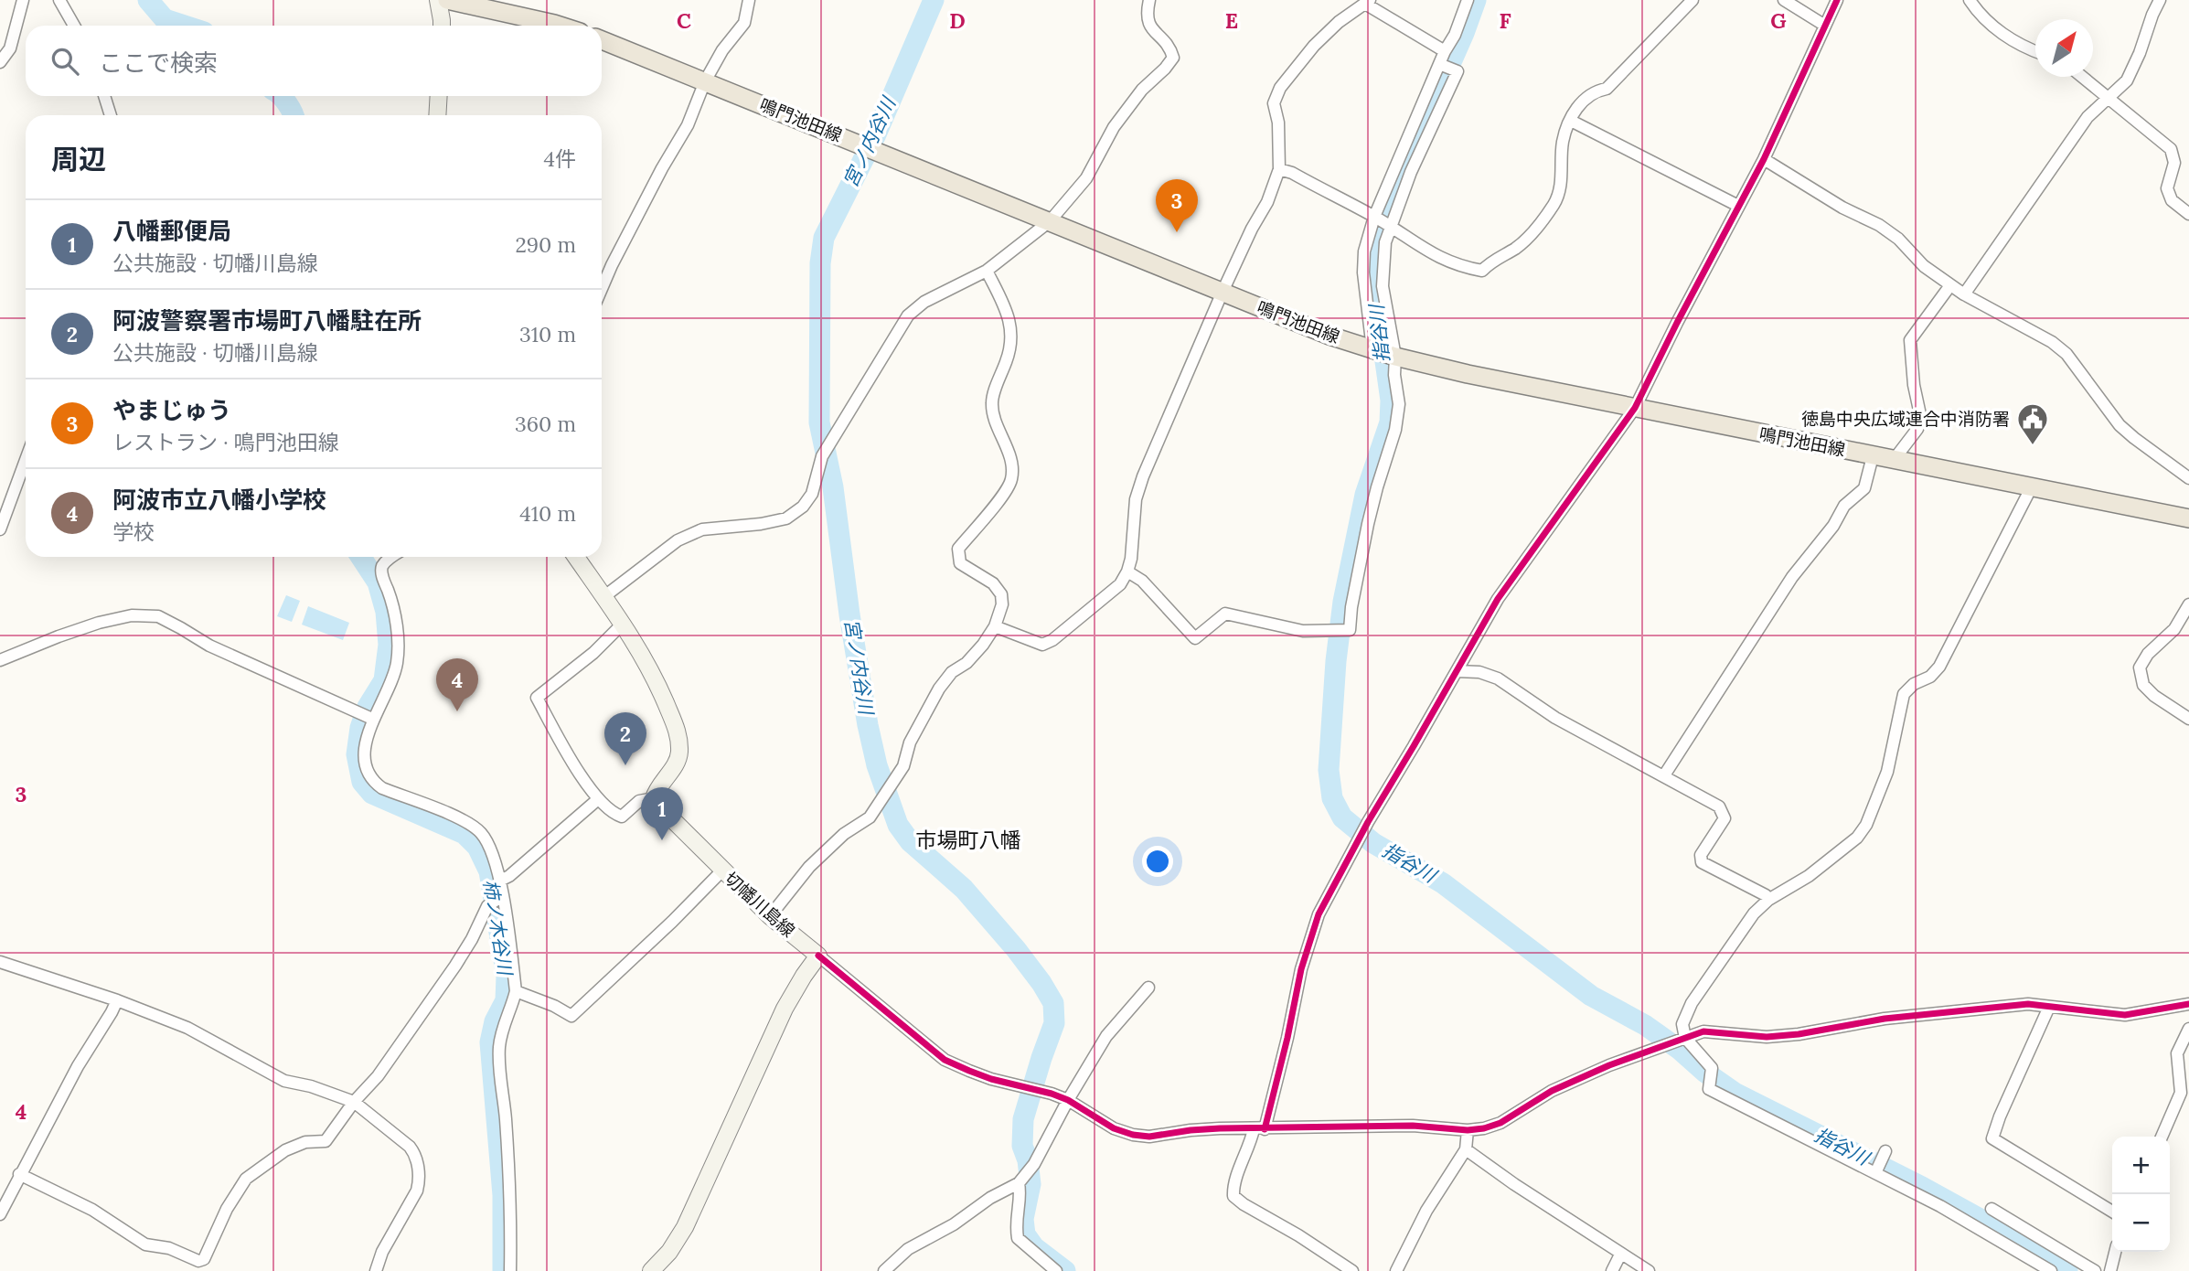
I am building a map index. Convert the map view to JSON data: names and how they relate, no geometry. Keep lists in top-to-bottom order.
{
  "streets": {
    "main road": ["鳴門池田線", "切幡川島線"]
  },
  "districts": ["市場町八幡"],
  "water": ["宮ノ内谷川", "指谷川", "柿ノ木谷川"],
  "places": {
    "public building": ["徳島中央広域連合中消防署"]
  },
  "north": "top right",
  "page": {
    "search": "ここで検索",
    "heading": ["周辺", "4件"],
    "pins": [
      "3",
      "4",
      "2",
      "1"
    ],
    "list": [
      {
        "mark": "1",
        "name": "八幡郵便局",
        "note": "公共施設 · 切幡川島線",
        "value": "290 m"
      },
      {
        "mark": "2",
        "name": "阿波警察署市場町八幡駐在所",
        "note": "公共施設 · 切幡川島線",
        "value": "310 m"
      },
      {
        "mark": "3",
        "name": "やまじゅう",
        "note": "レストラン · 鳴門池田線",
        "value": "360 m"
      },
      {
        "mark": "4",
        "name": "阿波市立八幡小学校",
        "note": "学校",
        "value": "410 m"
      }
    ],
    "map_buttons": ["+", "−"]
  },
  "grid": {
    "columns": [
      "C",
      "D",
      "E",
      "F",
      "G"
    ],
    "rows": ["3", "4"]
  }
}
